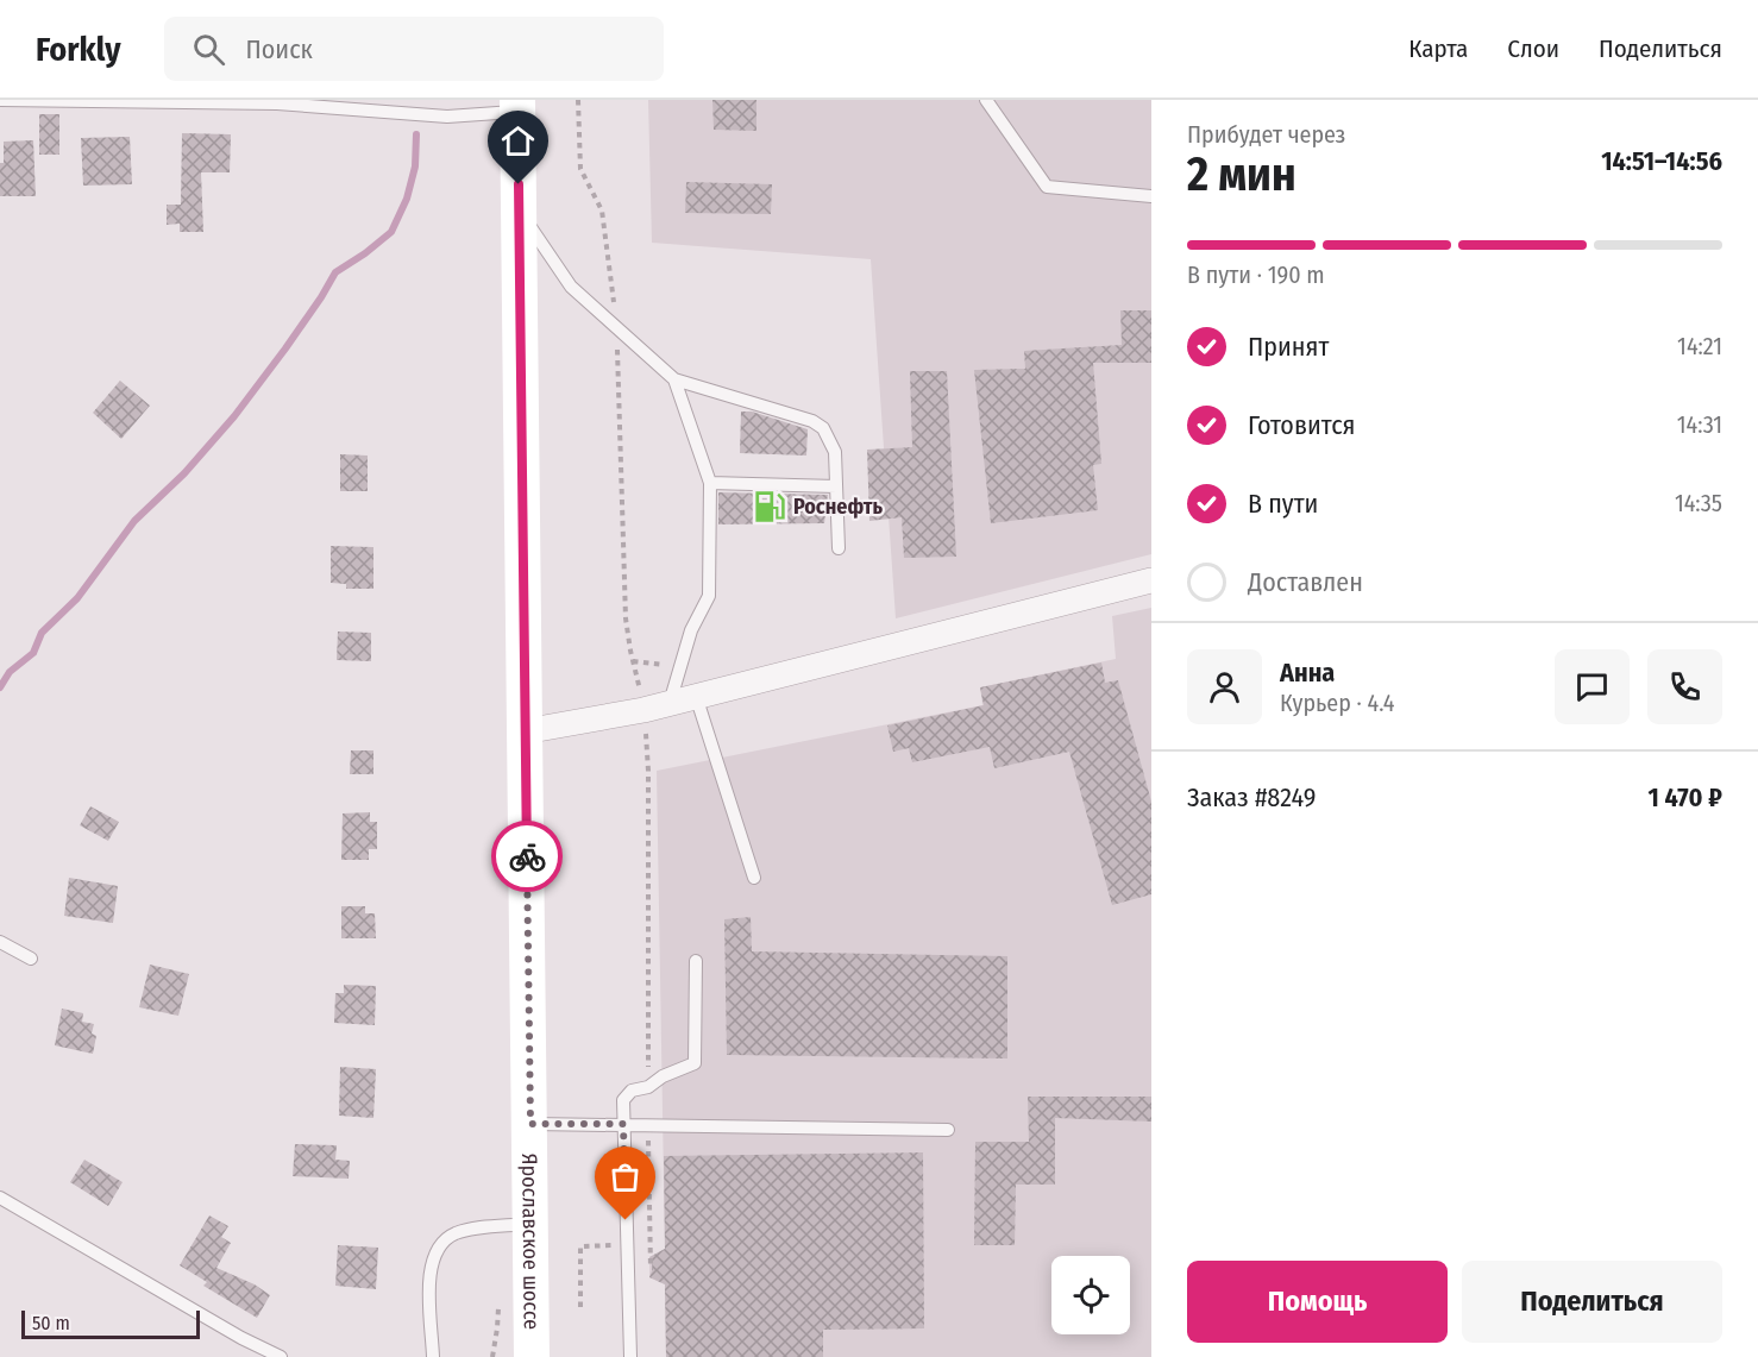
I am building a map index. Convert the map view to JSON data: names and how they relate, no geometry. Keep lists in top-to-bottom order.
{
  "streets": {
    "main road": ["Ярославское шоссе"]
  },
  "places": {
    "fuel station": ["Роснефть"]
  },
  "scale_bar": "50 m",
  "page": {
    "header": "Forkly",
    "search": "Поиск",
    "nav": ["Карта", "Слои", "Поделиться"],
    "heading": ["2 мин", "Прибудет через", "14:51–14:56"],
    "panel": [
      "Анна",
      "Курьер · 4.4",
      "Заказ #8249",
      "1 470 ₽"
    ],
    "bar": "В пути · 190 m",
    "list": [
      ["Принят", "14:21"],
      ["Готовится", "14:31"],
      ["В пути", "14:35"],
      "Доставлен"
    ],
    "buttons": ["Помощь", "Поделиться"],
    "scale": "50 m"
  }
}
